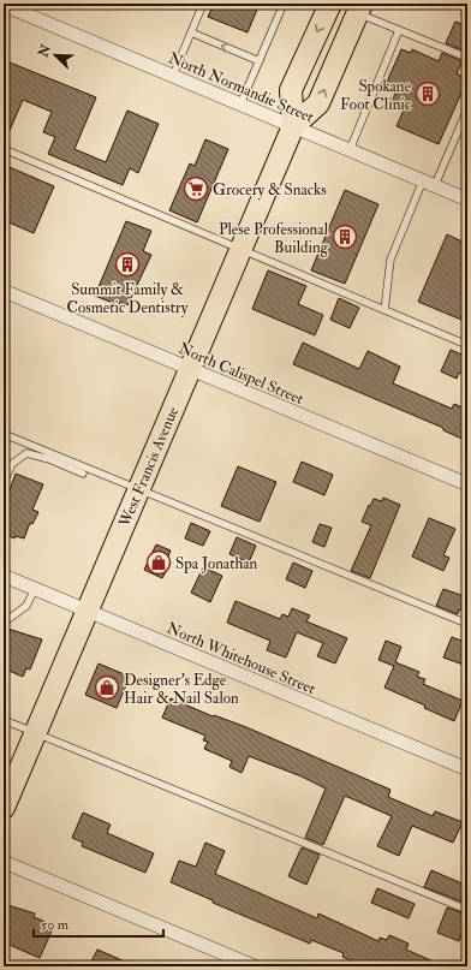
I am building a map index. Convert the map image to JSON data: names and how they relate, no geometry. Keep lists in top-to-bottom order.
{
  "streets": {
    "main road": ["West Francis Avenue"],
    "street": ["North Normandie Street", "North Calispel Street", "North Whitehouse Street"]
  },
  "crossings": [
    ["North Normandie Street", "West Francis Avenue"],
    ["North Calispel Street", "West Francis Avenue"],
    ["West Francis Avenue", "North Whitehouse Street"]
  ],
  "places": {
    "building": ["Spokane Foot Clinic", "Plese Professional Building", "Summit Family & Cosmetic Dentistry"],
    "supermarket": ["Grocery & Snacks"],
    "shop": ["Spa Jonathan", "Designer's Edge Hair & Nail Salon"]
  },
  "scale_bar": "50 m",
  "north": "top left"
}
